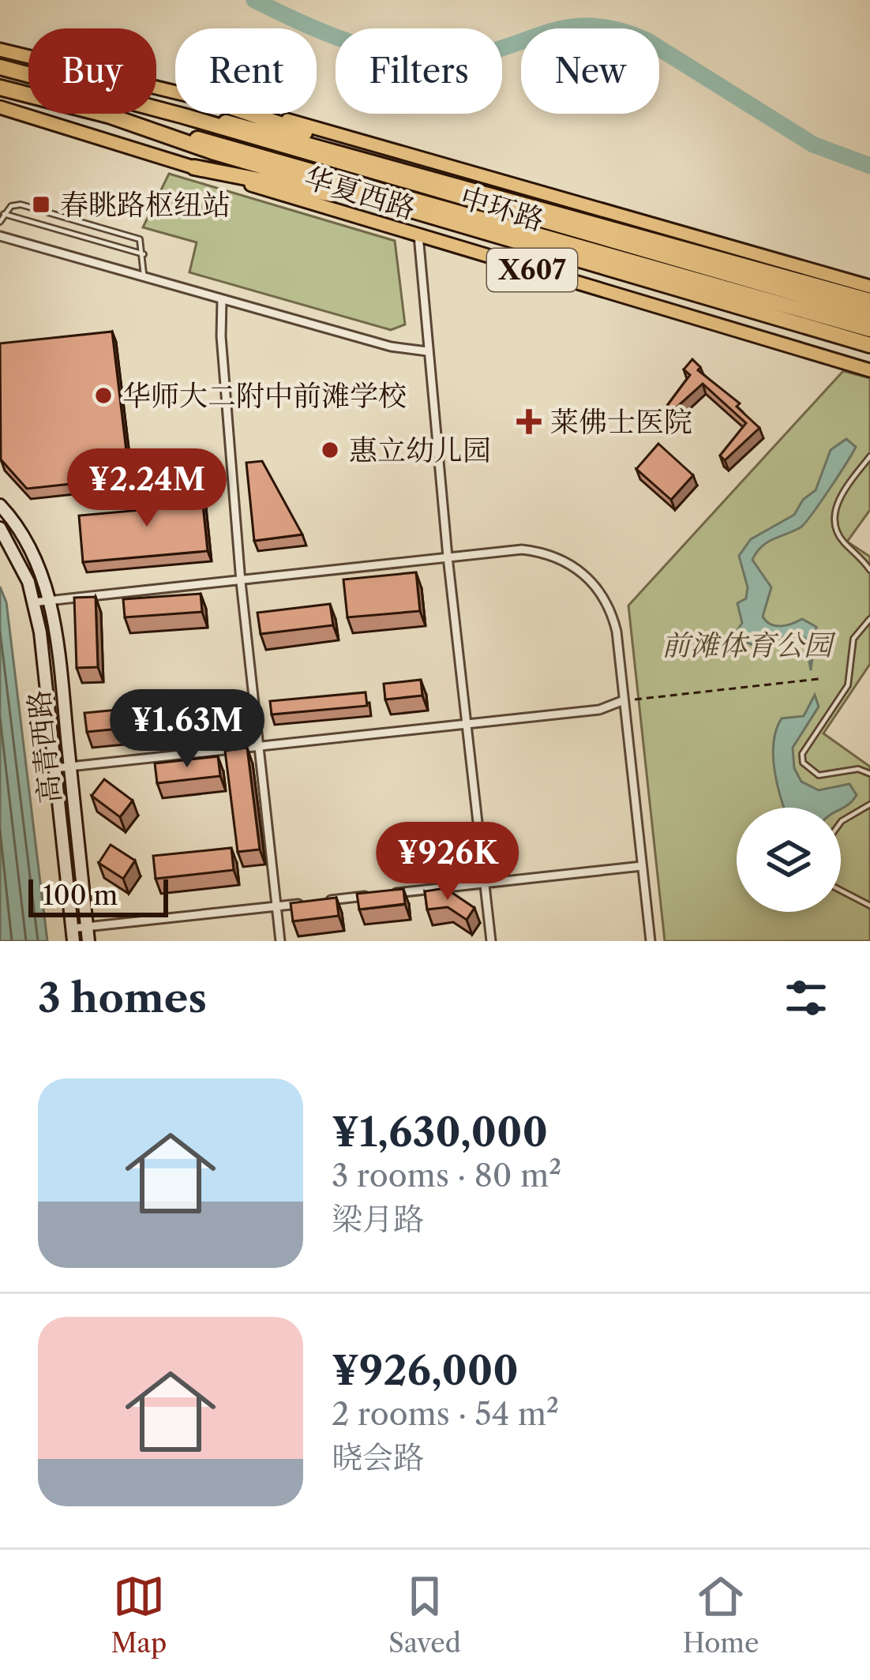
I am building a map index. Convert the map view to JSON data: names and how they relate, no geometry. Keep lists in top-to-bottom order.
{
  "streets": {
    "highway": ["中环路"],
    "main road": ["华夏西路", "X607"],
    "street": ["高青西路"]
  },
  "parks": ["前滩体育公园"],
  "places": {
    "transit": ["春眺路枢纽站"],
    "other": ["华师大二附中前滩学校", "惠立幼儿园"],
    "health": ["莱佛士医院"]
  },
  "scale_bar": "100 m",
  "page": {
    "chip": [
      "Buy",
      "Rent",
      "Filters",
      "New"
    ],
    "price": ["¥2.24M", "¥1.63M", "¥926K"],
    "scale": "100 m",
    "heading": "3 homes",
    "list": [
      {
        "name": "¥1,630,000",
        "note": "3 rooms · 80 m² · 梁月路"
      },
      {
        "name": "¥926,000",
        "note": "2 rooms · 54 m² · 晓会路"
      }
    ],
    "tabs": ["Map", "Saved", "Home"]
  }
}
